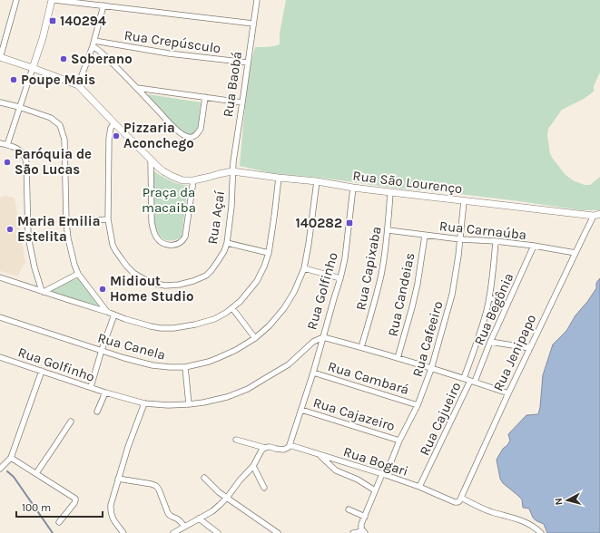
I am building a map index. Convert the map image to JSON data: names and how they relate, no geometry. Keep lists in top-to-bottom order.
{
  "streets": {
    "street": [
      "Rua Crepúsculo",
      "Rua Baobá",
      "Rua São Lourenço",
      "Rua Açaí",
      "Rua Carnaúba",
      "Rua Capixaba",
      "Rua Golfinho",
      "Rua Candeias",
      "Rua Begônia",
      "Rua Cafeeiro",
      "Rua Canela",
      "Rua Jenipapo",
      "Rua Cambará",
      "Rua Cajazeiro",
      "Rua Cajueiro",
      "Rua Bogari"
    ]
  },
  "crossings": [
    ["Rua Crepúsculo", "Rua Baobá"],
    ["Rua Baobá", "Rua São Lourenço"],
    ["Rua Baobá", "Rua Açaí"],
    ["Rua São Lourenço", "Rua Açaí"],
    ["Rua São Lourenço", "Rua Capixaba"],
    ["Rua São Lourenço", "Rua Golfinho"],
    ["Rua São Lourenço", "Rua Cafeeiro"],
    ["Rua São Lourenço", "Rua Canela"],
    ["Rua São Lourenço", "Rua Jenipapo"],
    ["Rua Carnaúba", "Rua Capixaba"],
    ["Rua Carnaúba", "Rua Candeias"],
    ["Rua Carnaúba", "Rua Begônia"],
    ["Rua Carnaúba", "Rua Cafeeiro"],
    ["Rua Carnaúba", "Rua Jenipapo"],
    ["Rua Carnaúba", "Rua Cajueiro"],
    ["Rua Begônia", "Rua Cajueiro"],
    ["Rua Cafeeiro", "Rua Cambará"],
    ["Rua Cafeeiro", "Rua Cajazeiro"],
    ["Rua Cafeeiro", "Rua Bogari"],
    ["Rua Jenipapo", "Rua Bogari"],
    ["Rua Cajueiro", "Rua Bogari"]
  ],
  "parks": ["Praça da macaiba"],
  "places": {
    "transit": ["140294", "140282"],
    "other": [
      "Soberano",
      "Poupe Mais",
      "Pizzaria Aconchego",
      "Paróquia de São Lucas",
      "Maria Emilia Estelita",
      "Midiout Home Studio"
    ]
  },
  "scale_bar": "100 m",
  "north": "left"
}
